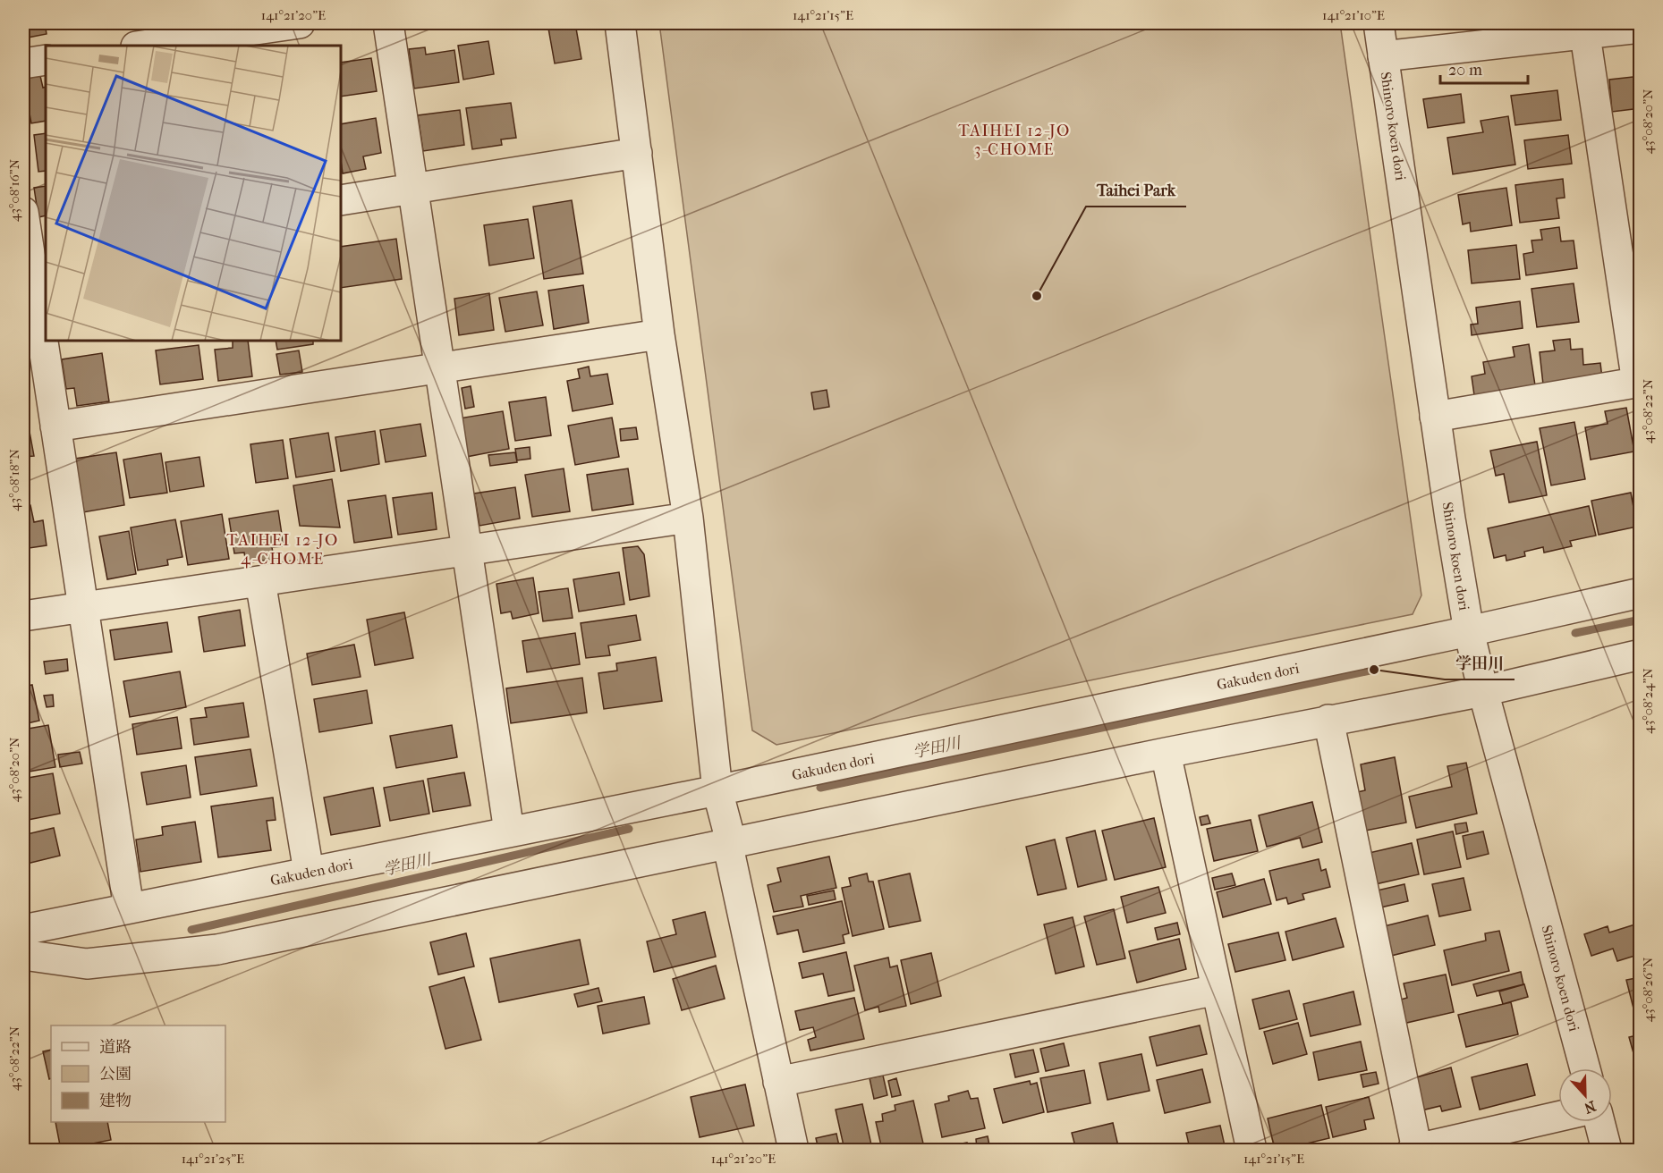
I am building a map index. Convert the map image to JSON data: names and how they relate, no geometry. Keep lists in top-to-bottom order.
{
  "streets": {
    "street": ["Shinoro koen dori", "Gakuden dori"]
  },
  "crossings": [
    ["Shinoro koen dori", "Gakuden dori"]
  ],
  "districts": ["TAIHEI 12-JO 3-CHOME", "TAIHEI 12-JO 4-CHOME"],
  "water": ["学田川"],
  "places": ["Taihei Park", "学田川"],
  "legend": ["道路", "公園", "建物"],
  "scale_bar": "20 m",
  "north": "bottom",
  "coordinates": [
    "141°21'20\"E",
    "141°21'15\"E",
    "141°21'10\"E",
    "43°08'20\"N",
    "43°08'16\"N",
    "43°08'22\"N",
    "43°08'18\"N",
    "43°08'24\"N",
    "43°08'26\"N",
    "141°21'25\"E"
  ]
}
